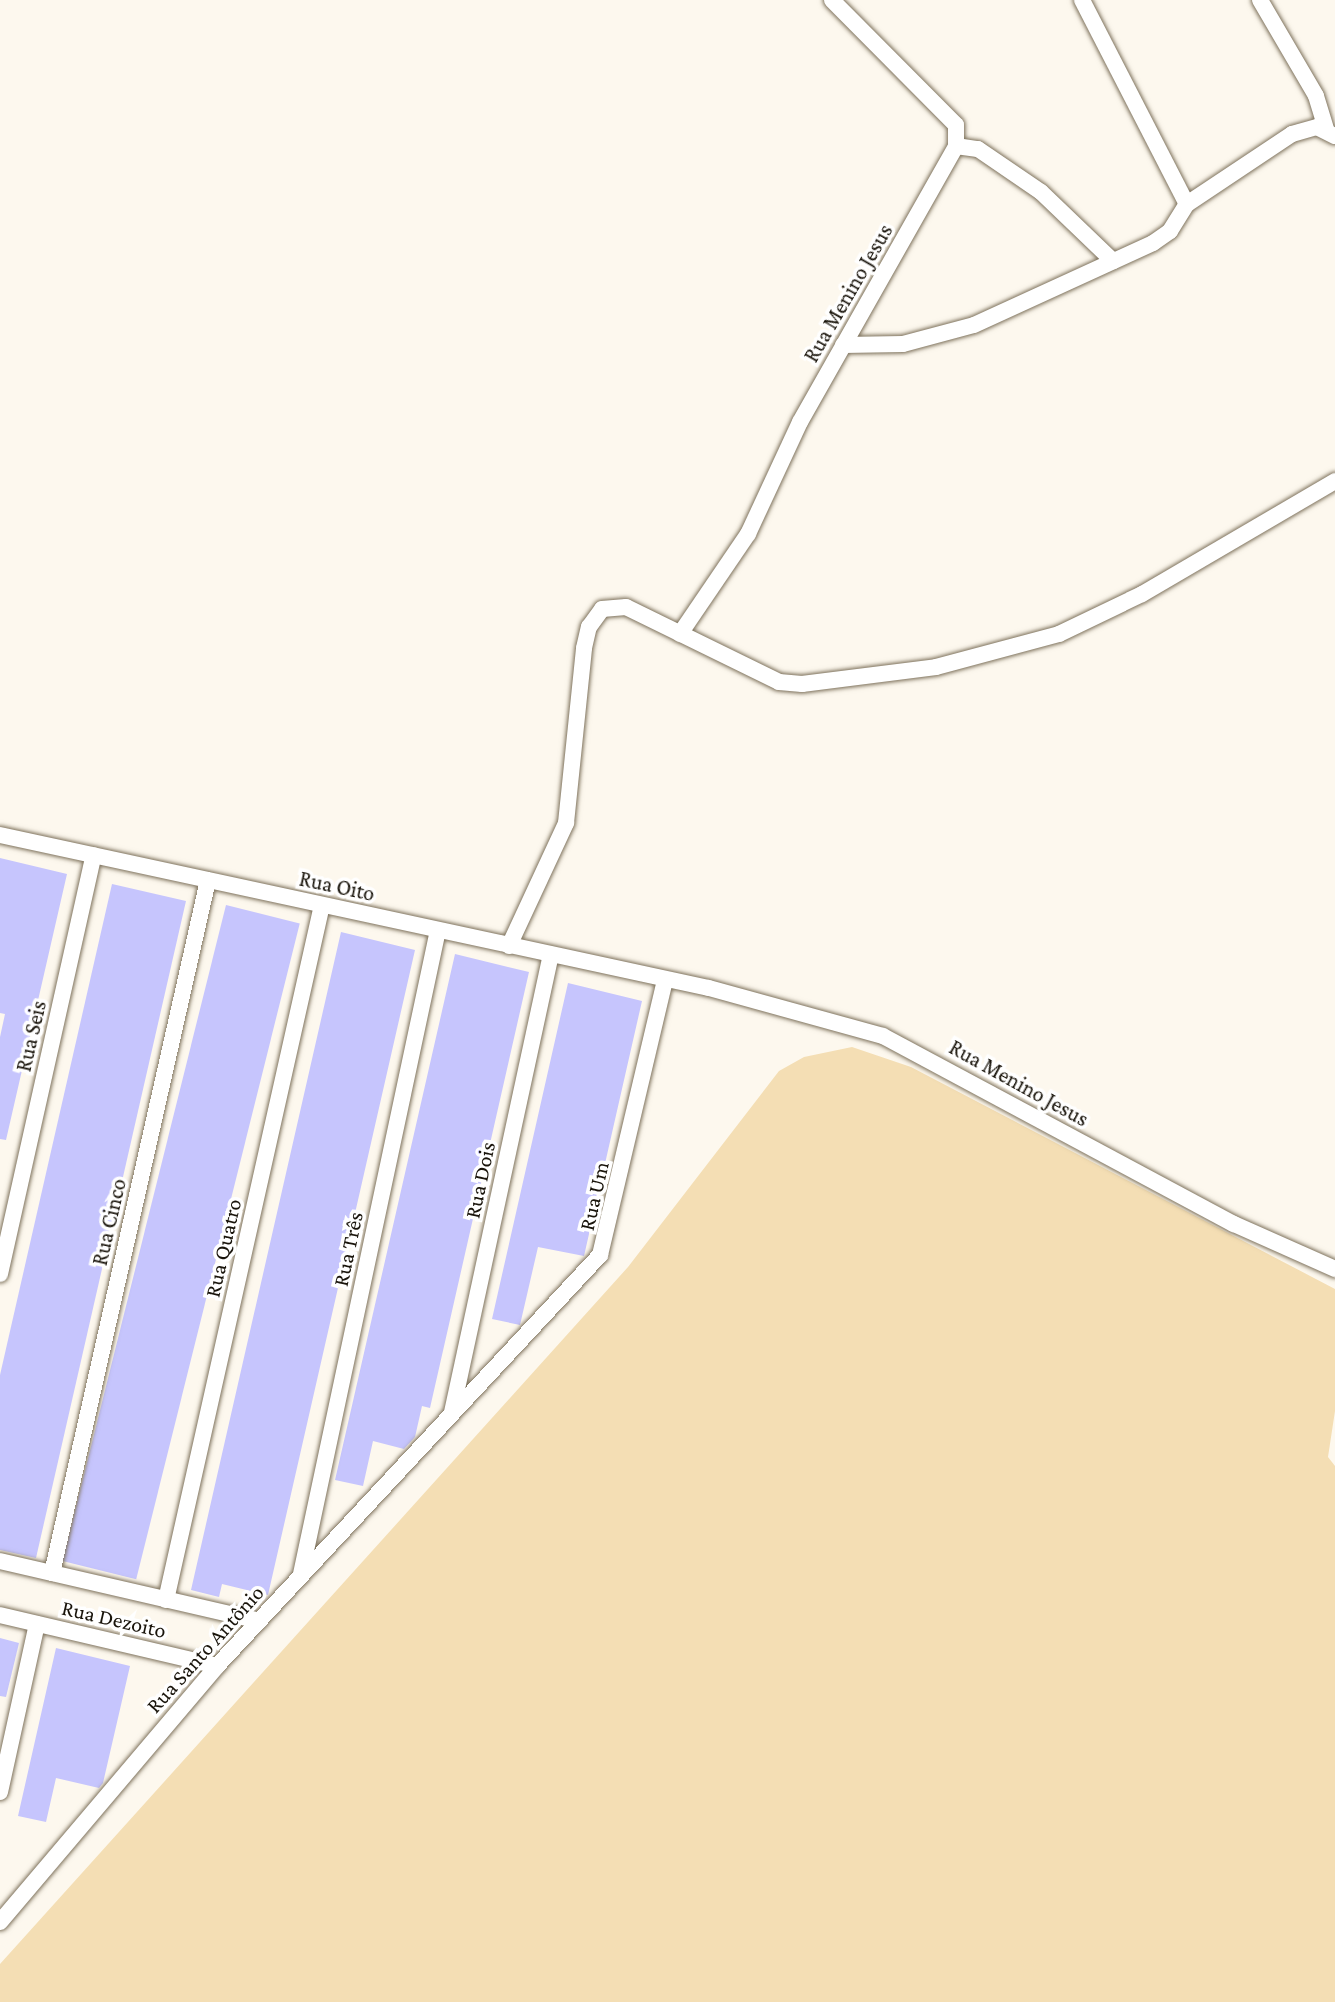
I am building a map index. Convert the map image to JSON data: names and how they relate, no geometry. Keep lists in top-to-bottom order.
{
  "streets": {
    "street": [
      "Rua Menino Jesus",
      "Rua Oito",
      "Rua Seis",
      "Rua Dois",
      "Rua Um",
      "Rua Cinco",
      "Rua Quatro",
      "Rua Três",
      "Rua Dezoito",
      "Rua Santo Antônio"
    ]
  },
  "crossings": [
    ["Rua Menino Jesus", "Rua Oito"],
    ["Rua Menino Jesus", "Rua Um"],
    ["Rua Oito", "Rua Seis"],
    ["Rua Oito", "Rua Dois"],
    ["Rua Oito", "Rua Um"],
    ["Rua Oito", "Rua Cinco"],
    ["Rua Oito", "Rua Quatro"],
    ["Rua Oito", "Rua Três"],
    ["Rua Dois", "Rua Um"],
    ["Rua Dois", "Rua Santo Antônio"],
    ["Rua Um", "Rua Santo Antônio"],
    ["Rua Três", "Rua Santo Antônio"],
    ["Rua Dezoito", "Rua Santo Antônio"]
  ]
}
